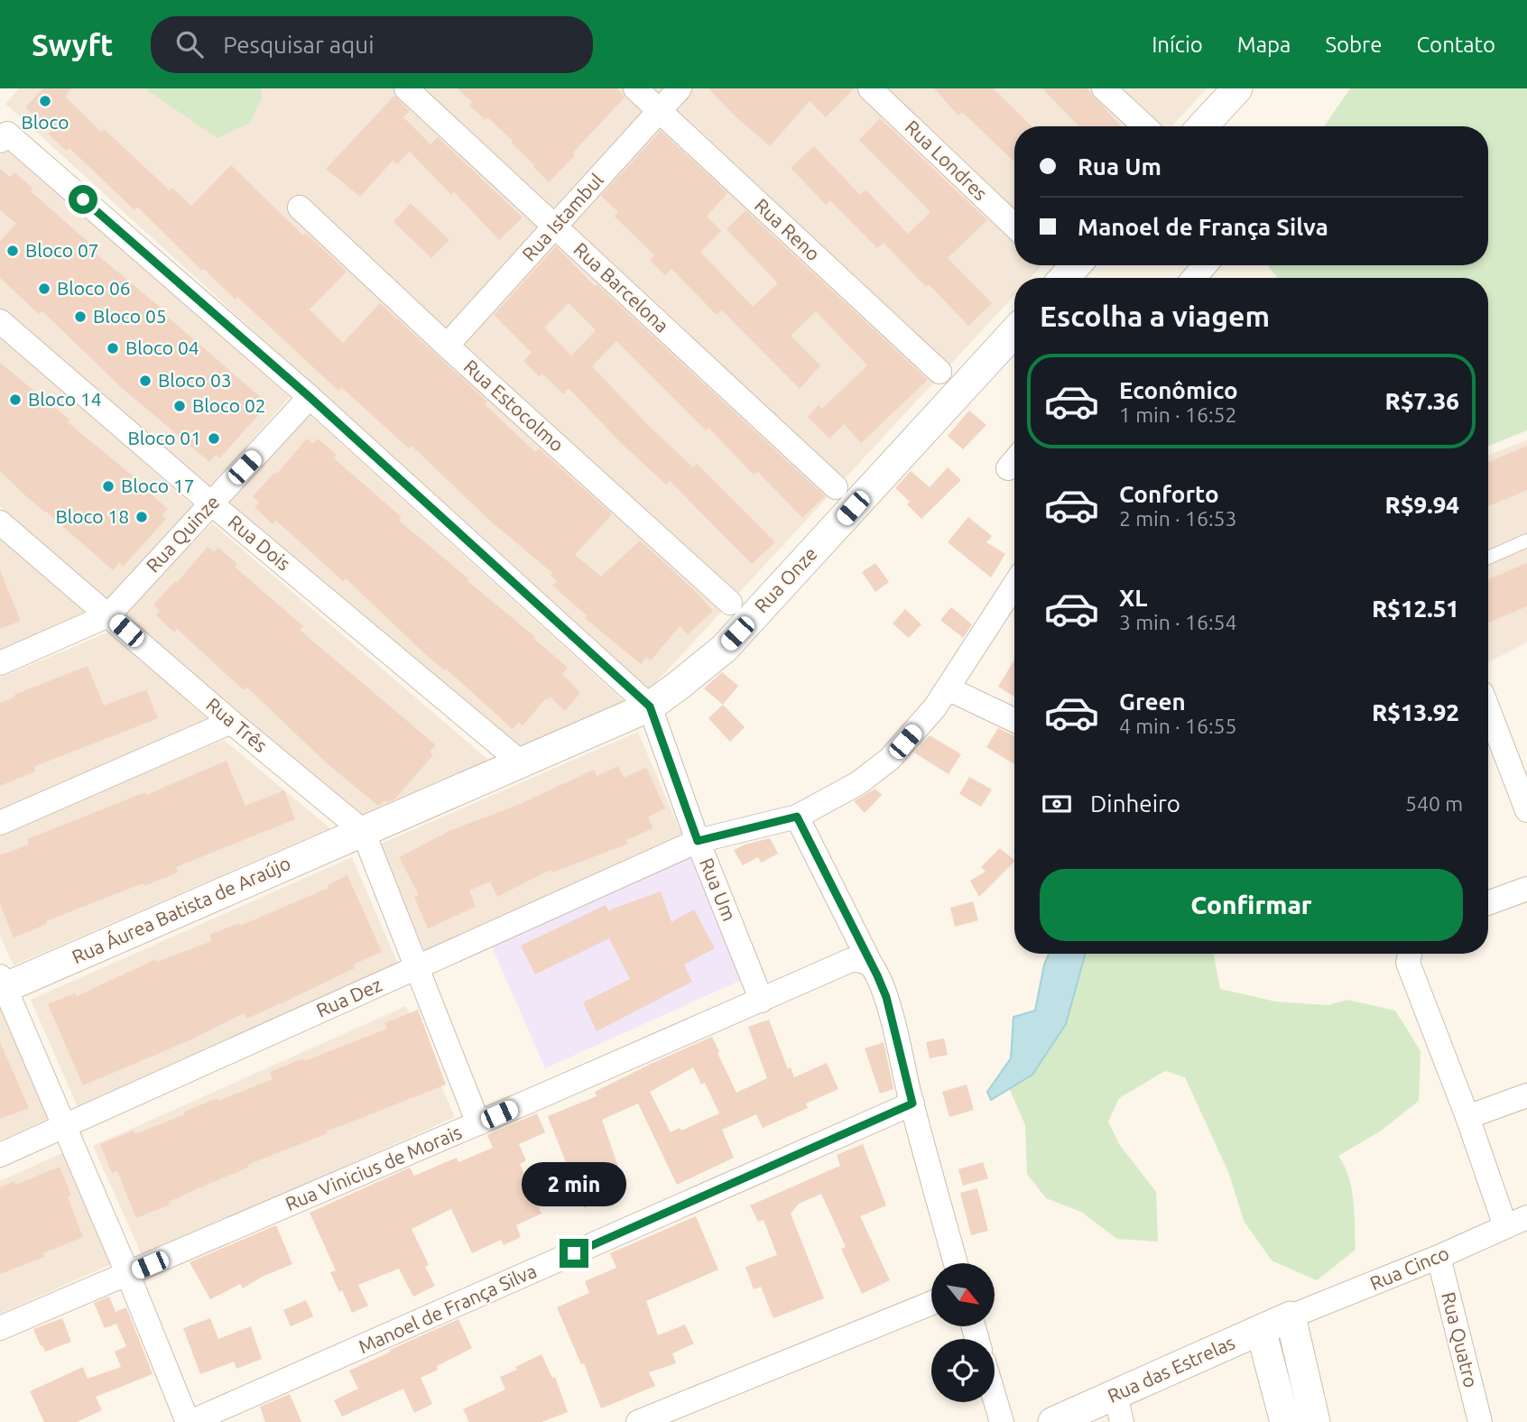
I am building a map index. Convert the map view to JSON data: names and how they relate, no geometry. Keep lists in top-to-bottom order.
{
  "streets": {
    "street": [
      "Rua Londres",
      "Rua Istambul",
      "Rua Reno",
      "Rua Barcelona",
      "Rua Estocolmo",
      "Rua Quinze",
      "Rua Dois",
      "Rua Onze",
      "Rua Três",
      "Rua Um",
      "Rua Áurea Batista de Araújo",
      "Rua Dez",
      "Rua Vinicius de Morais",
      "Rua Cinco",
      "Manoel de França Silva",
      "Rua Quatro",
      "Rua das Estrelas"
    ]
  },
  "crossings": [
    ["Rua Istambul", "Rua Reno"],
    ["Rua Istambul", "Rua Barcelona"],
    ["Rua Istambul", "Rua Estocolmo"],
    ["Rua Quinze", "Rua Dois"],
    ["Rua Quinze", "Rua Três"],
    ["Rua Quinze", "Rua Um"],
    ["Rua Dois", "Rua Onze"],
    ["Rua Onze", "Rua Três"],
    ["Rua Onze", "Rua Um"],
    ["Rua Onze", "Rua Áurea Batista de Araújo"],
    ["Rua Três", "Rua Áurea Batista de Araújo"],
    ["Rua Três", "Rua Dez"],
    ["Rua Três", "Rua Vinicius de Morais"],
    ["Rua Um", "Rua Dez"],
    ["Rua Um", "Rua Vinicius de Morais"],
    ["Rua Cinco", "Rua Quatro"],
    ["Rua Cinco", "Rua das Estrelas"]
  ],
  "places": [
    "Bloco",
    "Bloco 07",
    "Bloco 06",
    "Bloco 05",
    "Bloco 04",
    "Bloco 03",
    "Bloco 14",
    "Bloco 02",
    "Bloco 01",
    "Bloco 17",
    "Bloco 18"
  ],
  "north": "bottom right",
  "page": {
    "header": "Swyft",
    "search": "Pesquisar aqui",
    "nav": [
      "Início",
      "Mapa",
      "Sobre",
      "Contato"
    ],
    "banner": ["Rua Um", "Manoel de França Silva"],
    "heading": "Escolha a viagem",
    "list": [
      {
        "name": "Econômico",
        "note": "1 min · 16:52",
        "value": "R$7.36"
      },
      {
        "name": "Conforto",
        "note": "2 min · 16:53",
        "value": "R$9.94"
      },
      {
        "name": "XL",
        "note": "3 min · 16:54",
        "value": "R$12.51"
      },
      {
        "name": "Green",
        "note": "4 min · 16:55",
        "value": "R$13.92"
      }
    ],
    "pay": ["Dinheiro", "540 m"],
    "buttons": "Confirmar",
    "bubble": "2 min"
  }
}
